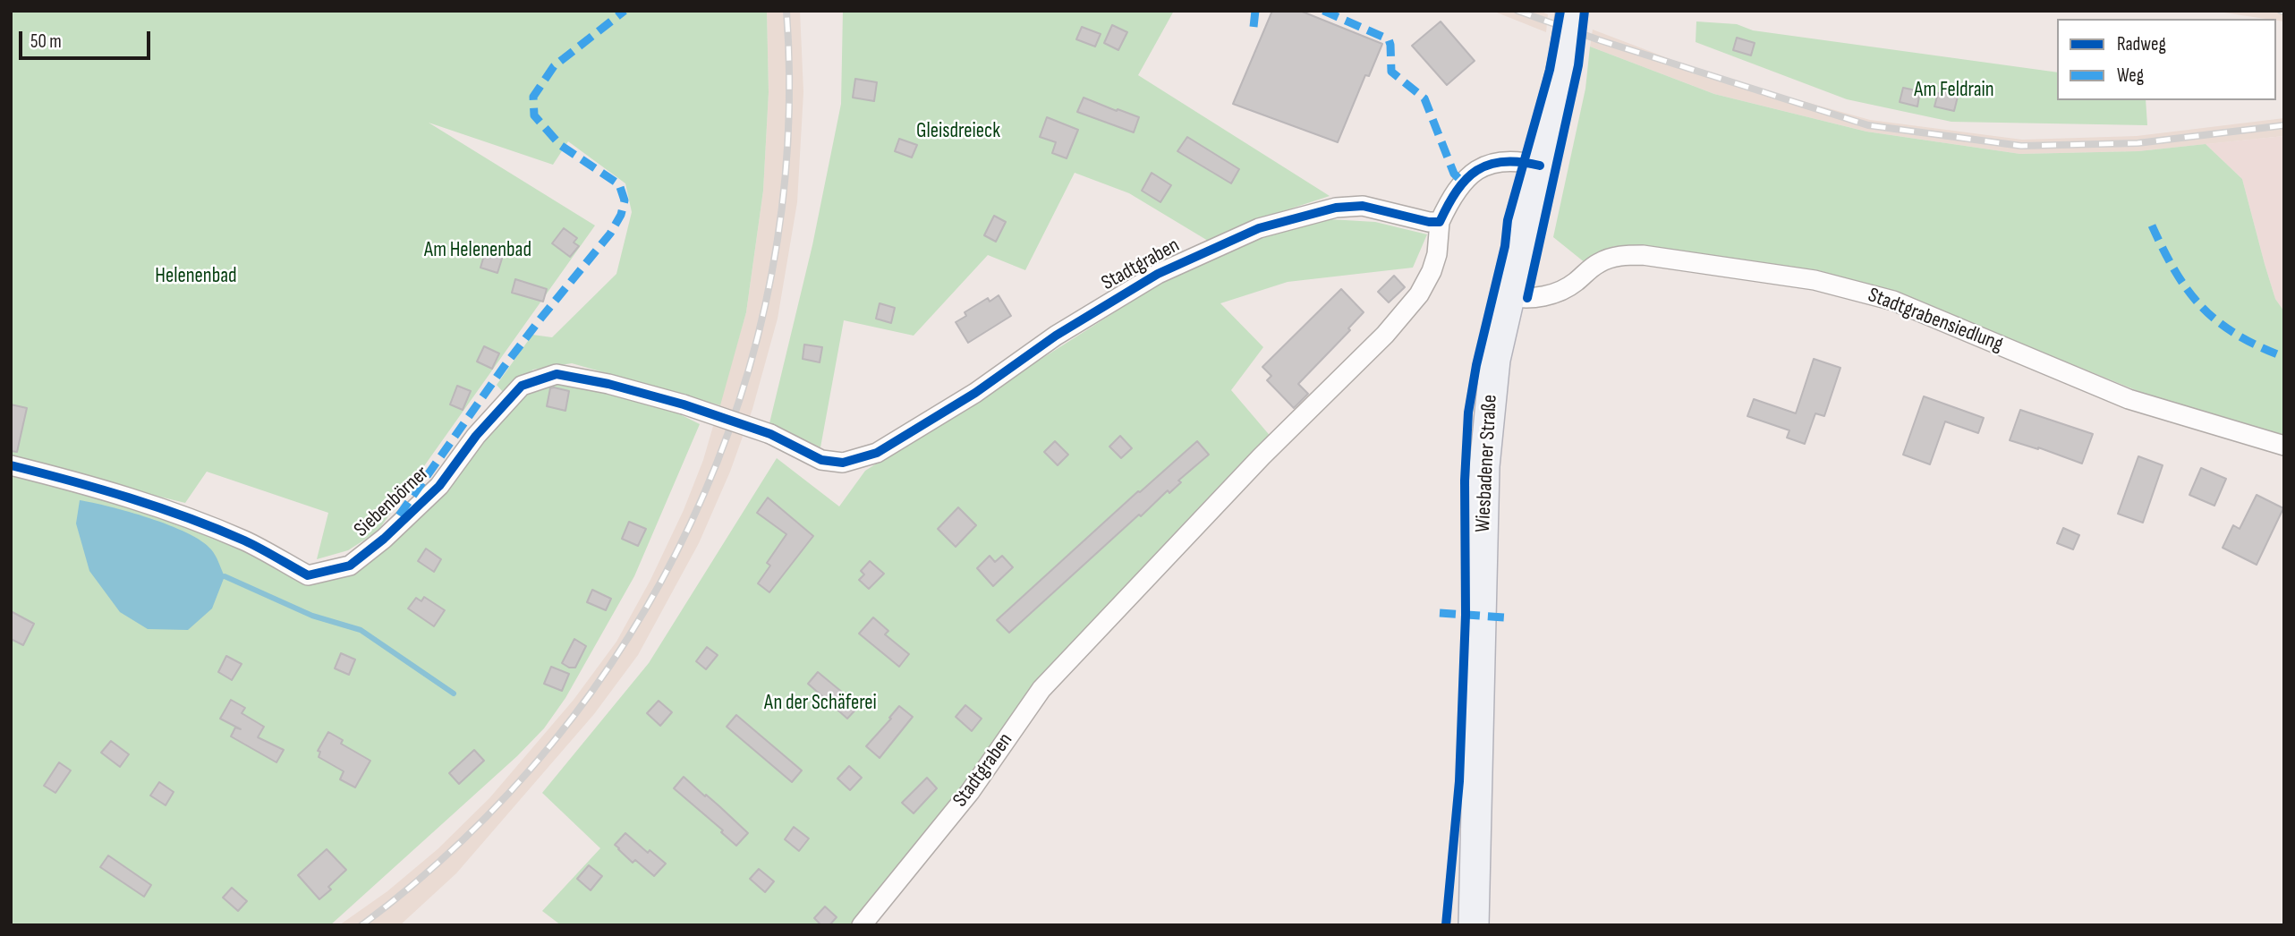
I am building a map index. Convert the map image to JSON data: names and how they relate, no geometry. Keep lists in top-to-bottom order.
{
  "streets": {
    "main road": ["Wiesbadener Straße"],
    "street": ["Stadtgraben", "Stadtgrabensiedlung", "Siebenbörner"]
  },
  "crossings": [
    ["Stadtgraben", "Wiesbadener Straße"],
    ["Stadtgraben", "Siebenbörner"],
    ["Stadtgrabensiedlung", "Wiesbadener Straße"]
  ],
  "parks": [
    "Am Feldrain",
    "Gleisdreieck",
    "Am Helenenbad",
    "Helenenbad",
    "An der Schäferei"
  ],
  "legend": ["Radweg", "Weg"],
  "scale_bar": "50 m"
}
